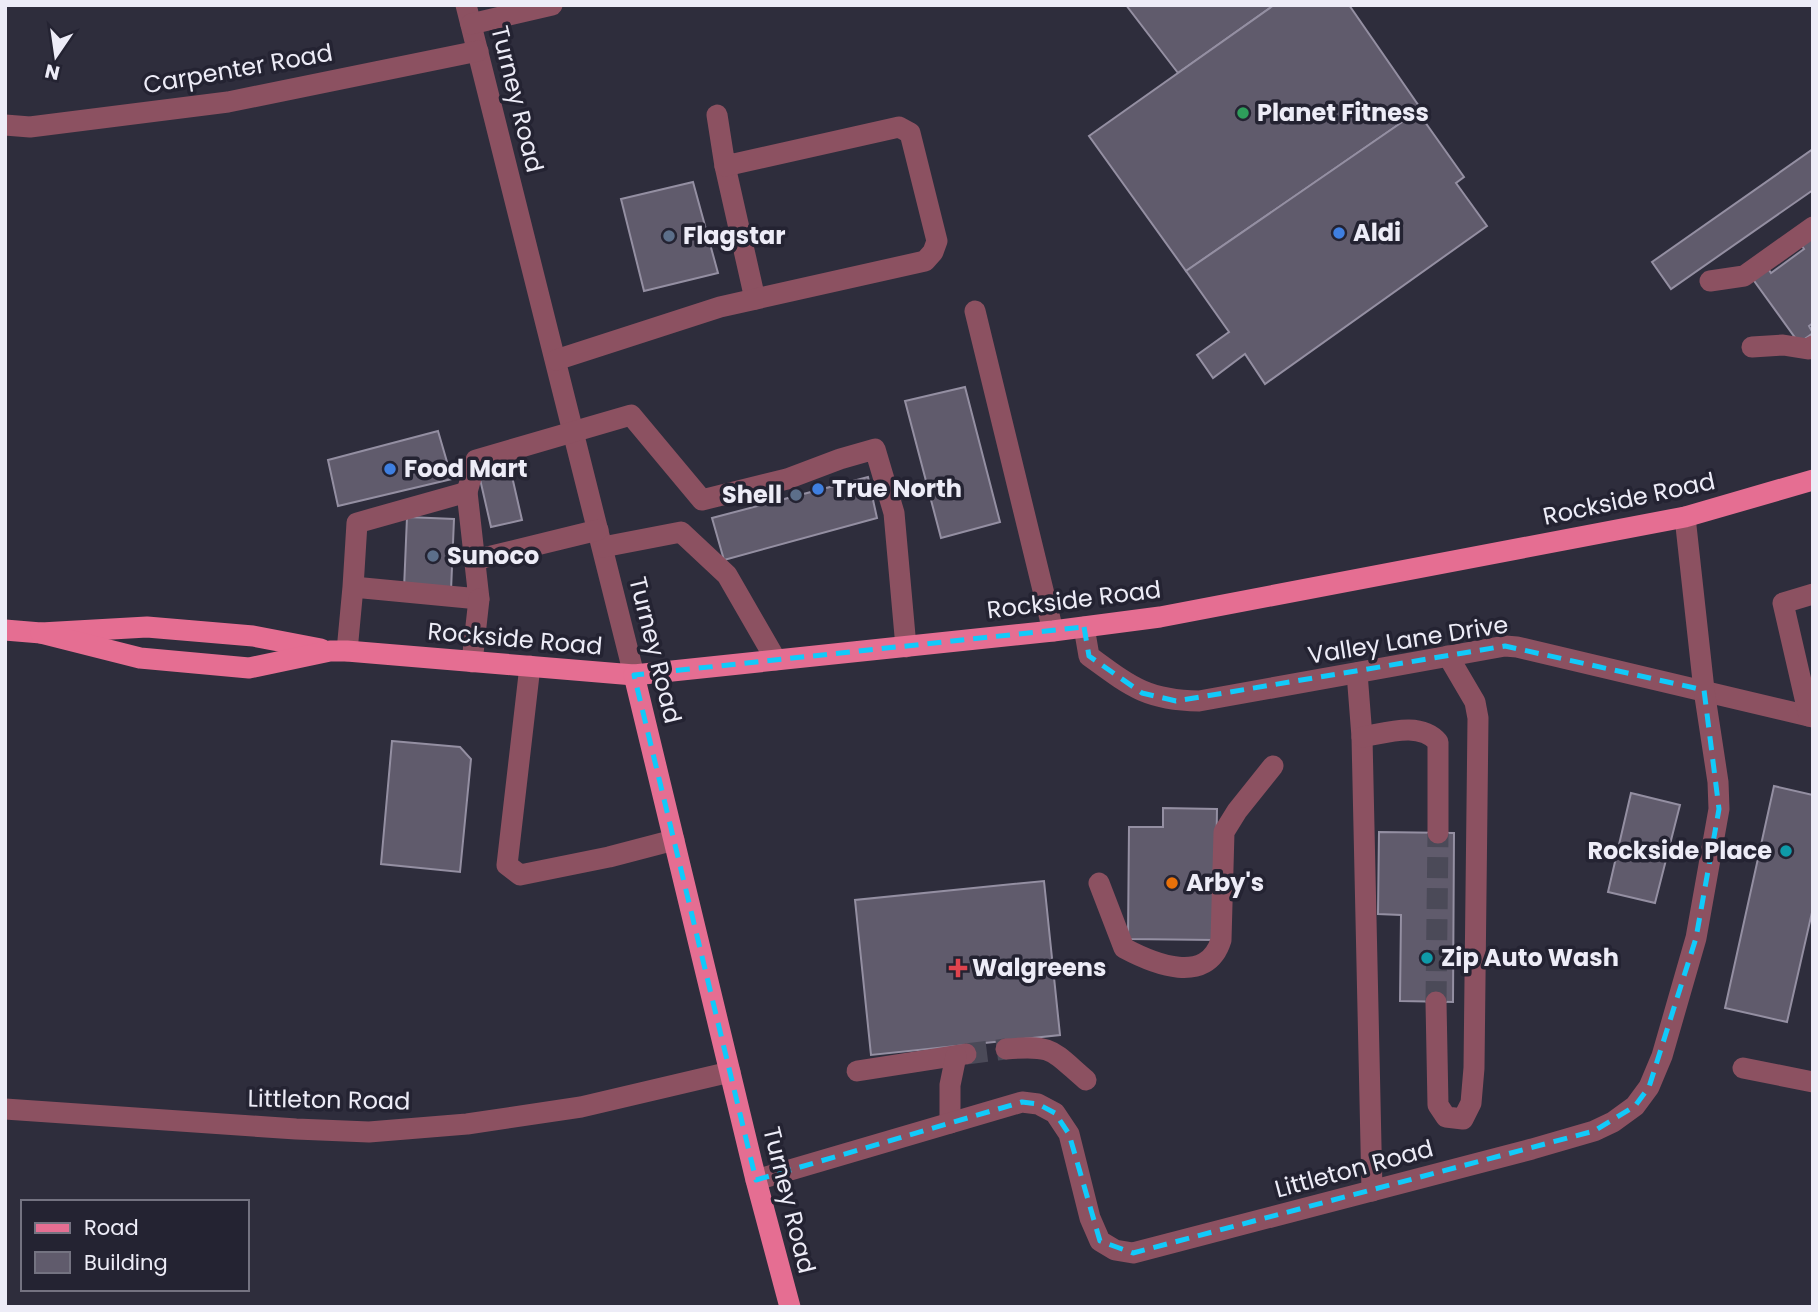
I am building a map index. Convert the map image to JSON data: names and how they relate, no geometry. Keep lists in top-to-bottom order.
{
  "streets": {
    "main road": ["Turney Road", "Rockside Road"],
    "street": ["Carpenter Road", "Valley Lane Drive", "Littleton Road"]
  },
  "crossings": [
    ["Carpenter Road", "Turney Road"],
    ["Turney Road", "Rockside Road"],
    ["Turney Road", "Littleton Road"],
    ["Rockside Road", "Valley Lane Drive"],
    ["Rockside Road", "Littleton Road"],
    ["Valley Lane Drive", "Littleton Road"]
  ],
  "places": {
    "other": [
      "Planet Fitness",
      "Aldi",
      "Flagstar",
      "Food Mart",
      "True North",
      "Shell",
      "Sunoco",
      "Rockside Place",
      "Arby's",
      "Zip Auto Wash"
    ],
    "health": ["Walgreens"]
  },
  "legend": ["Road", "Building"],
  "north": "bottom"
}
